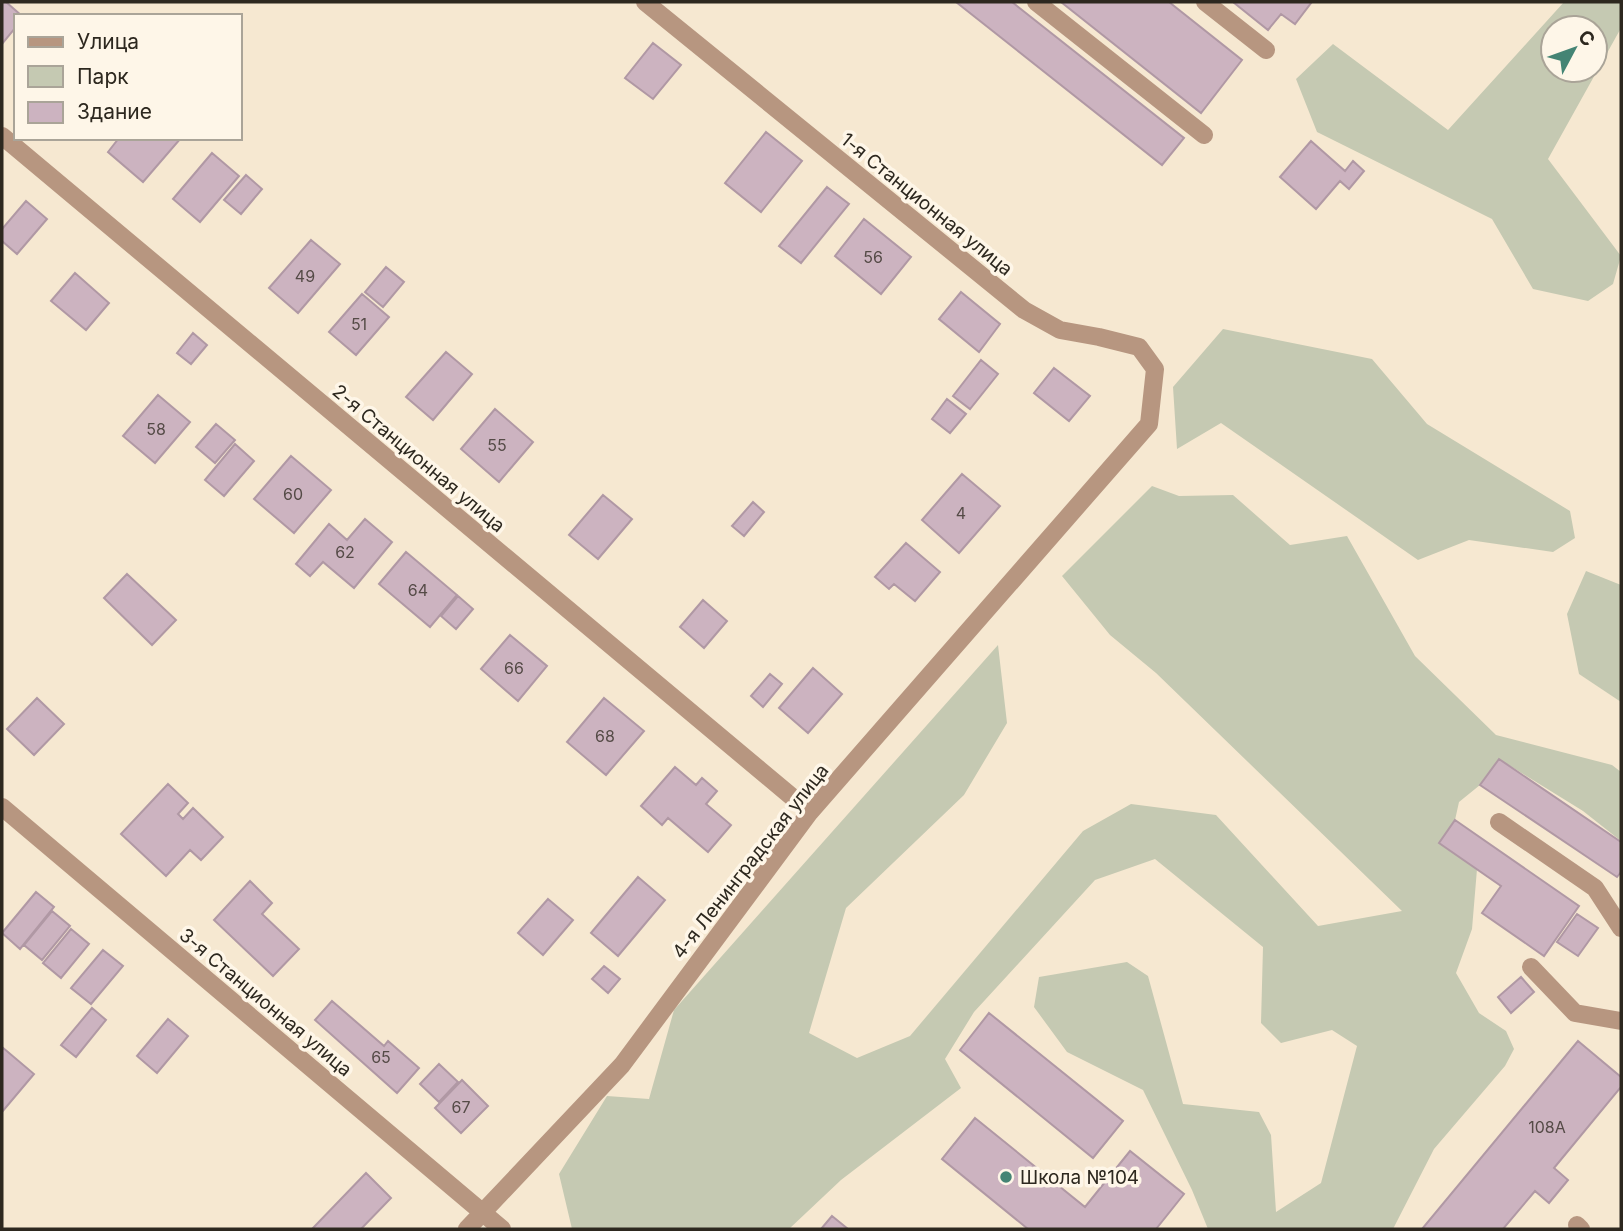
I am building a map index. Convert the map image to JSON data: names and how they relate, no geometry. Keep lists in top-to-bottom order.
{
  "streets": {
    "street": [
      "1-я Станционная улица",
      "2-я Станционная улица",
      "4-я Ленинградская улица",
      "3-я Станционная улица"
    ]
  },
  "crossings": [
    ["1-я Станционная улица", "4-я Ленинградская улица"],
    ["2-я Станционная улица", "4-я Ленинградская улица"],
    ["4-я Ленинградская улица", "3-я Станционная улица"]
  ],
  "places": ["Школа №104"],
  "house_numbers": [
    "56",
    "49",
    "51",
    "58",
    "55",
    "60",
    "4",
    "62",
    "64",
    "66",
    "68",
    "65",
    "67",
    "108А"
  ],
  "legend": ["Улица", "Парк", "Здание"],
  "north": "top right"
}
